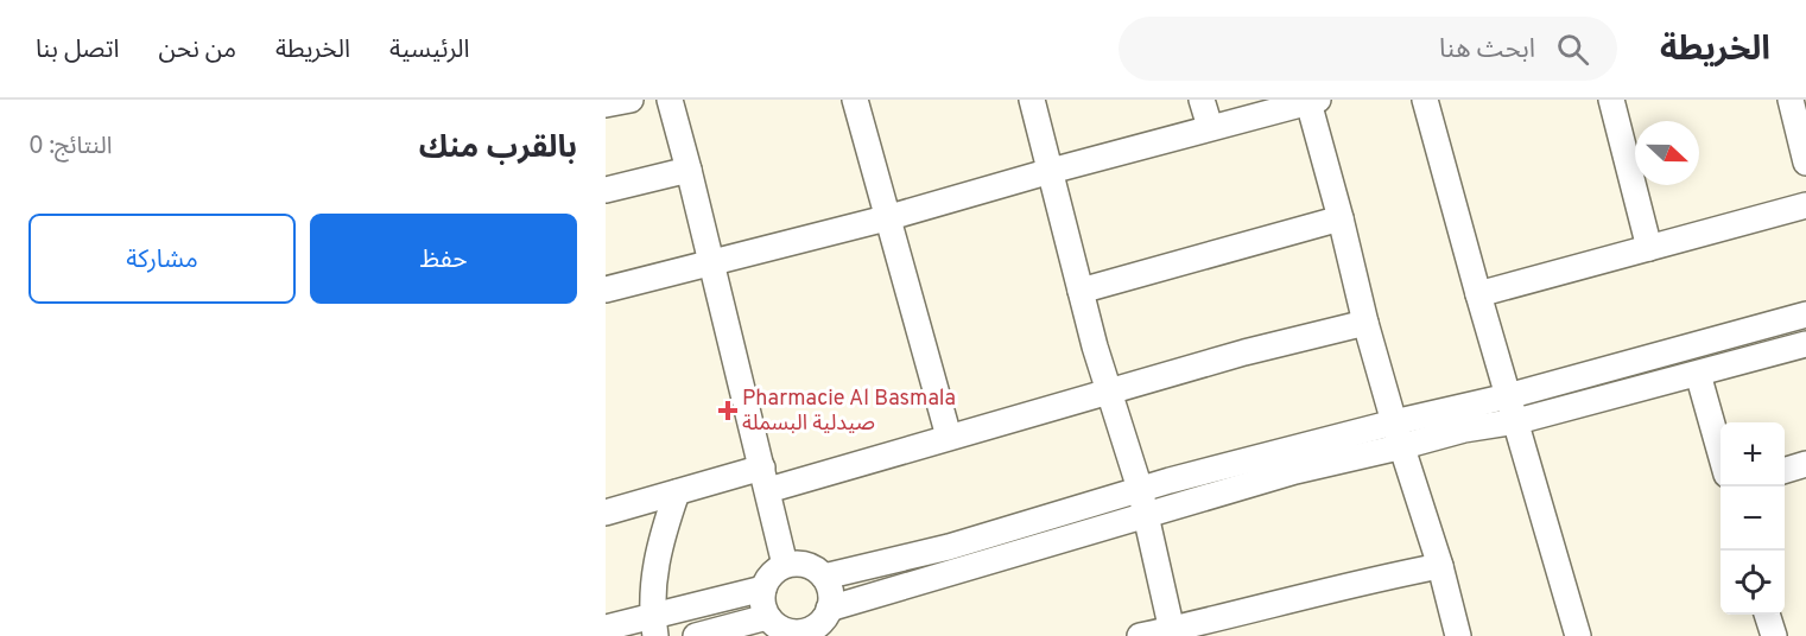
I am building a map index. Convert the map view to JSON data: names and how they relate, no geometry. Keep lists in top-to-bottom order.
{
  "places": {
    "health": ["Pharmacie Al Basmala صيدلية البسملة"]
  },
  "north": "right",
  "page": {
    "header": "الخريطة",
    "search": "ابحث هنا",
    "nav": [
      "الرئيسية",
      "الخريطة",
      "من نحن",
      "اتصل بنا"
    ],
    "heading": ["بالقرب منك", "النتائج: 0"],
    "buttons": ["حفظ", "مشاركة"],
    "map_buttons": ["+", "−"]
  }
}
